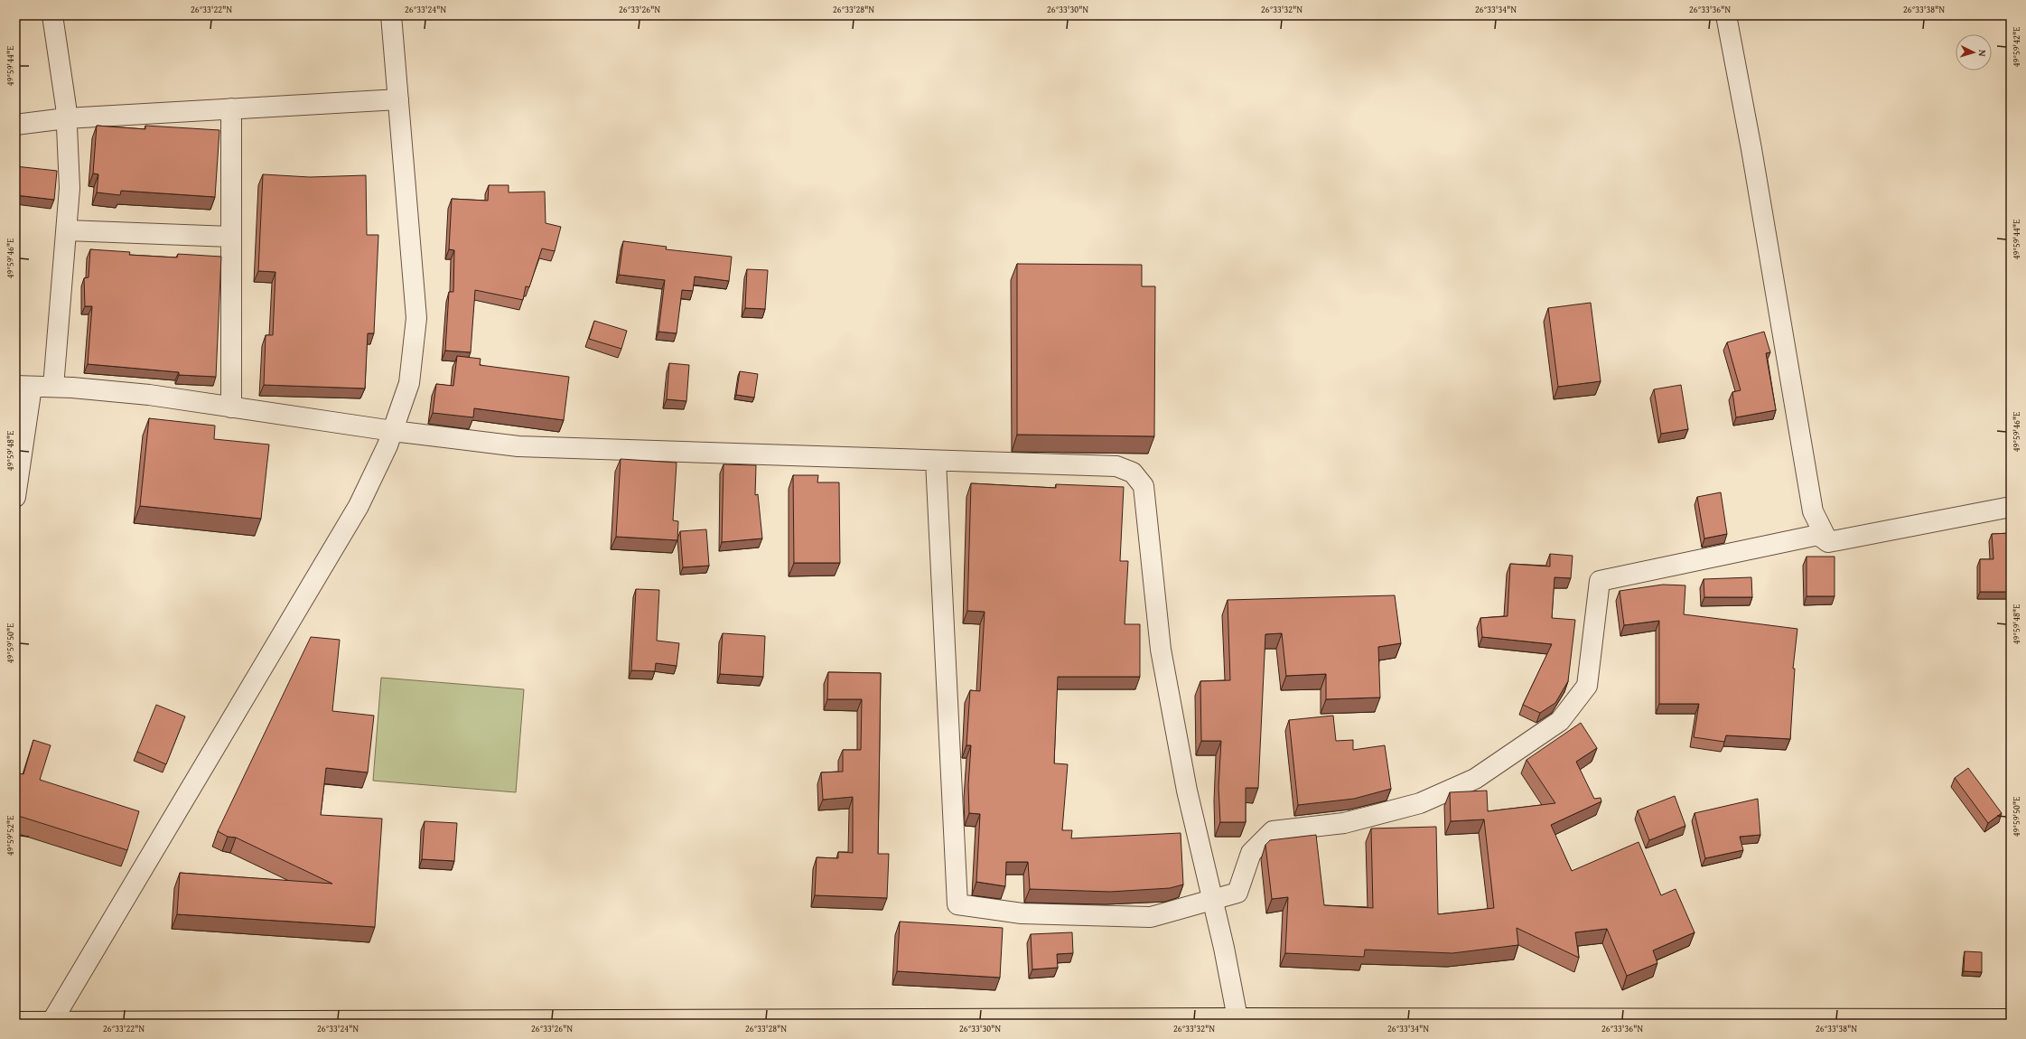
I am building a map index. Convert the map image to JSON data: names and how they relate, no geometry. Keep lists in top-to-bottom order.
{
  "north": "right",
  "coordinates": [
    "26°33'22\"N",
    "26°33'24\"N",
    "26°33'26\"N",
    "26°33'28\"N",
    "26°33'30\"N",
    "26°33'32\"N",
    "26°33'34\"N",
    "26°33'36\"N",
    "26°33'38\"N",
    "49°59'42\"E",
    "49°59'44\"E",
    "49°59'46\"E",
    "49°59'48\"E",
    "49°59'50\"E",
    "49°59'52\"E"
  ]
}
